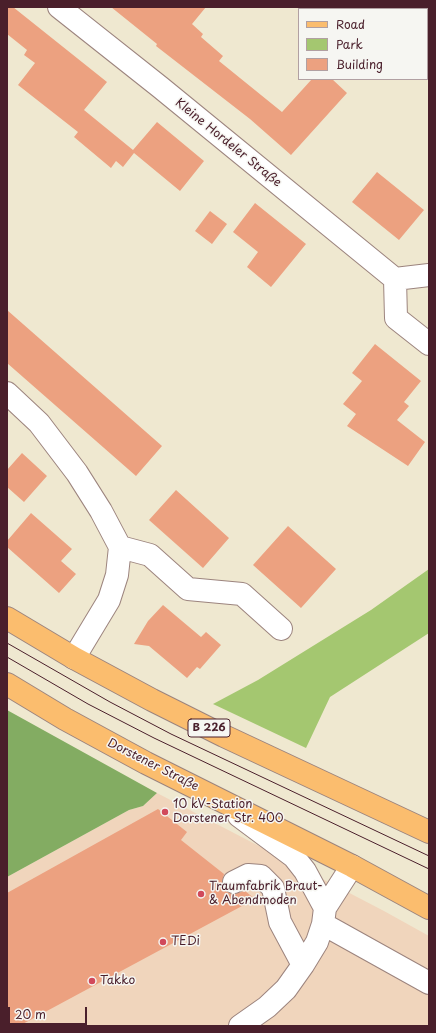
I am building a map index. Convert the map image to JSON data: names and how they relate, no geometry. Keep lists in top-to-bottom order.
{
  "streets": {
    "main road": ["B 226", "Dorstener Straße"],
    "street": ["Kleine Hordeler Straße"]
  },
  "places": [
    "10 kV-Station Dorstener Str. 400",
    "Traumfabrik Braut- & Abendmoden",
    "TEDi",
    "Takko"
  ],
  "legend": ["Road", "Park", "Building"],
  "scale_bar": "20 m"
}
